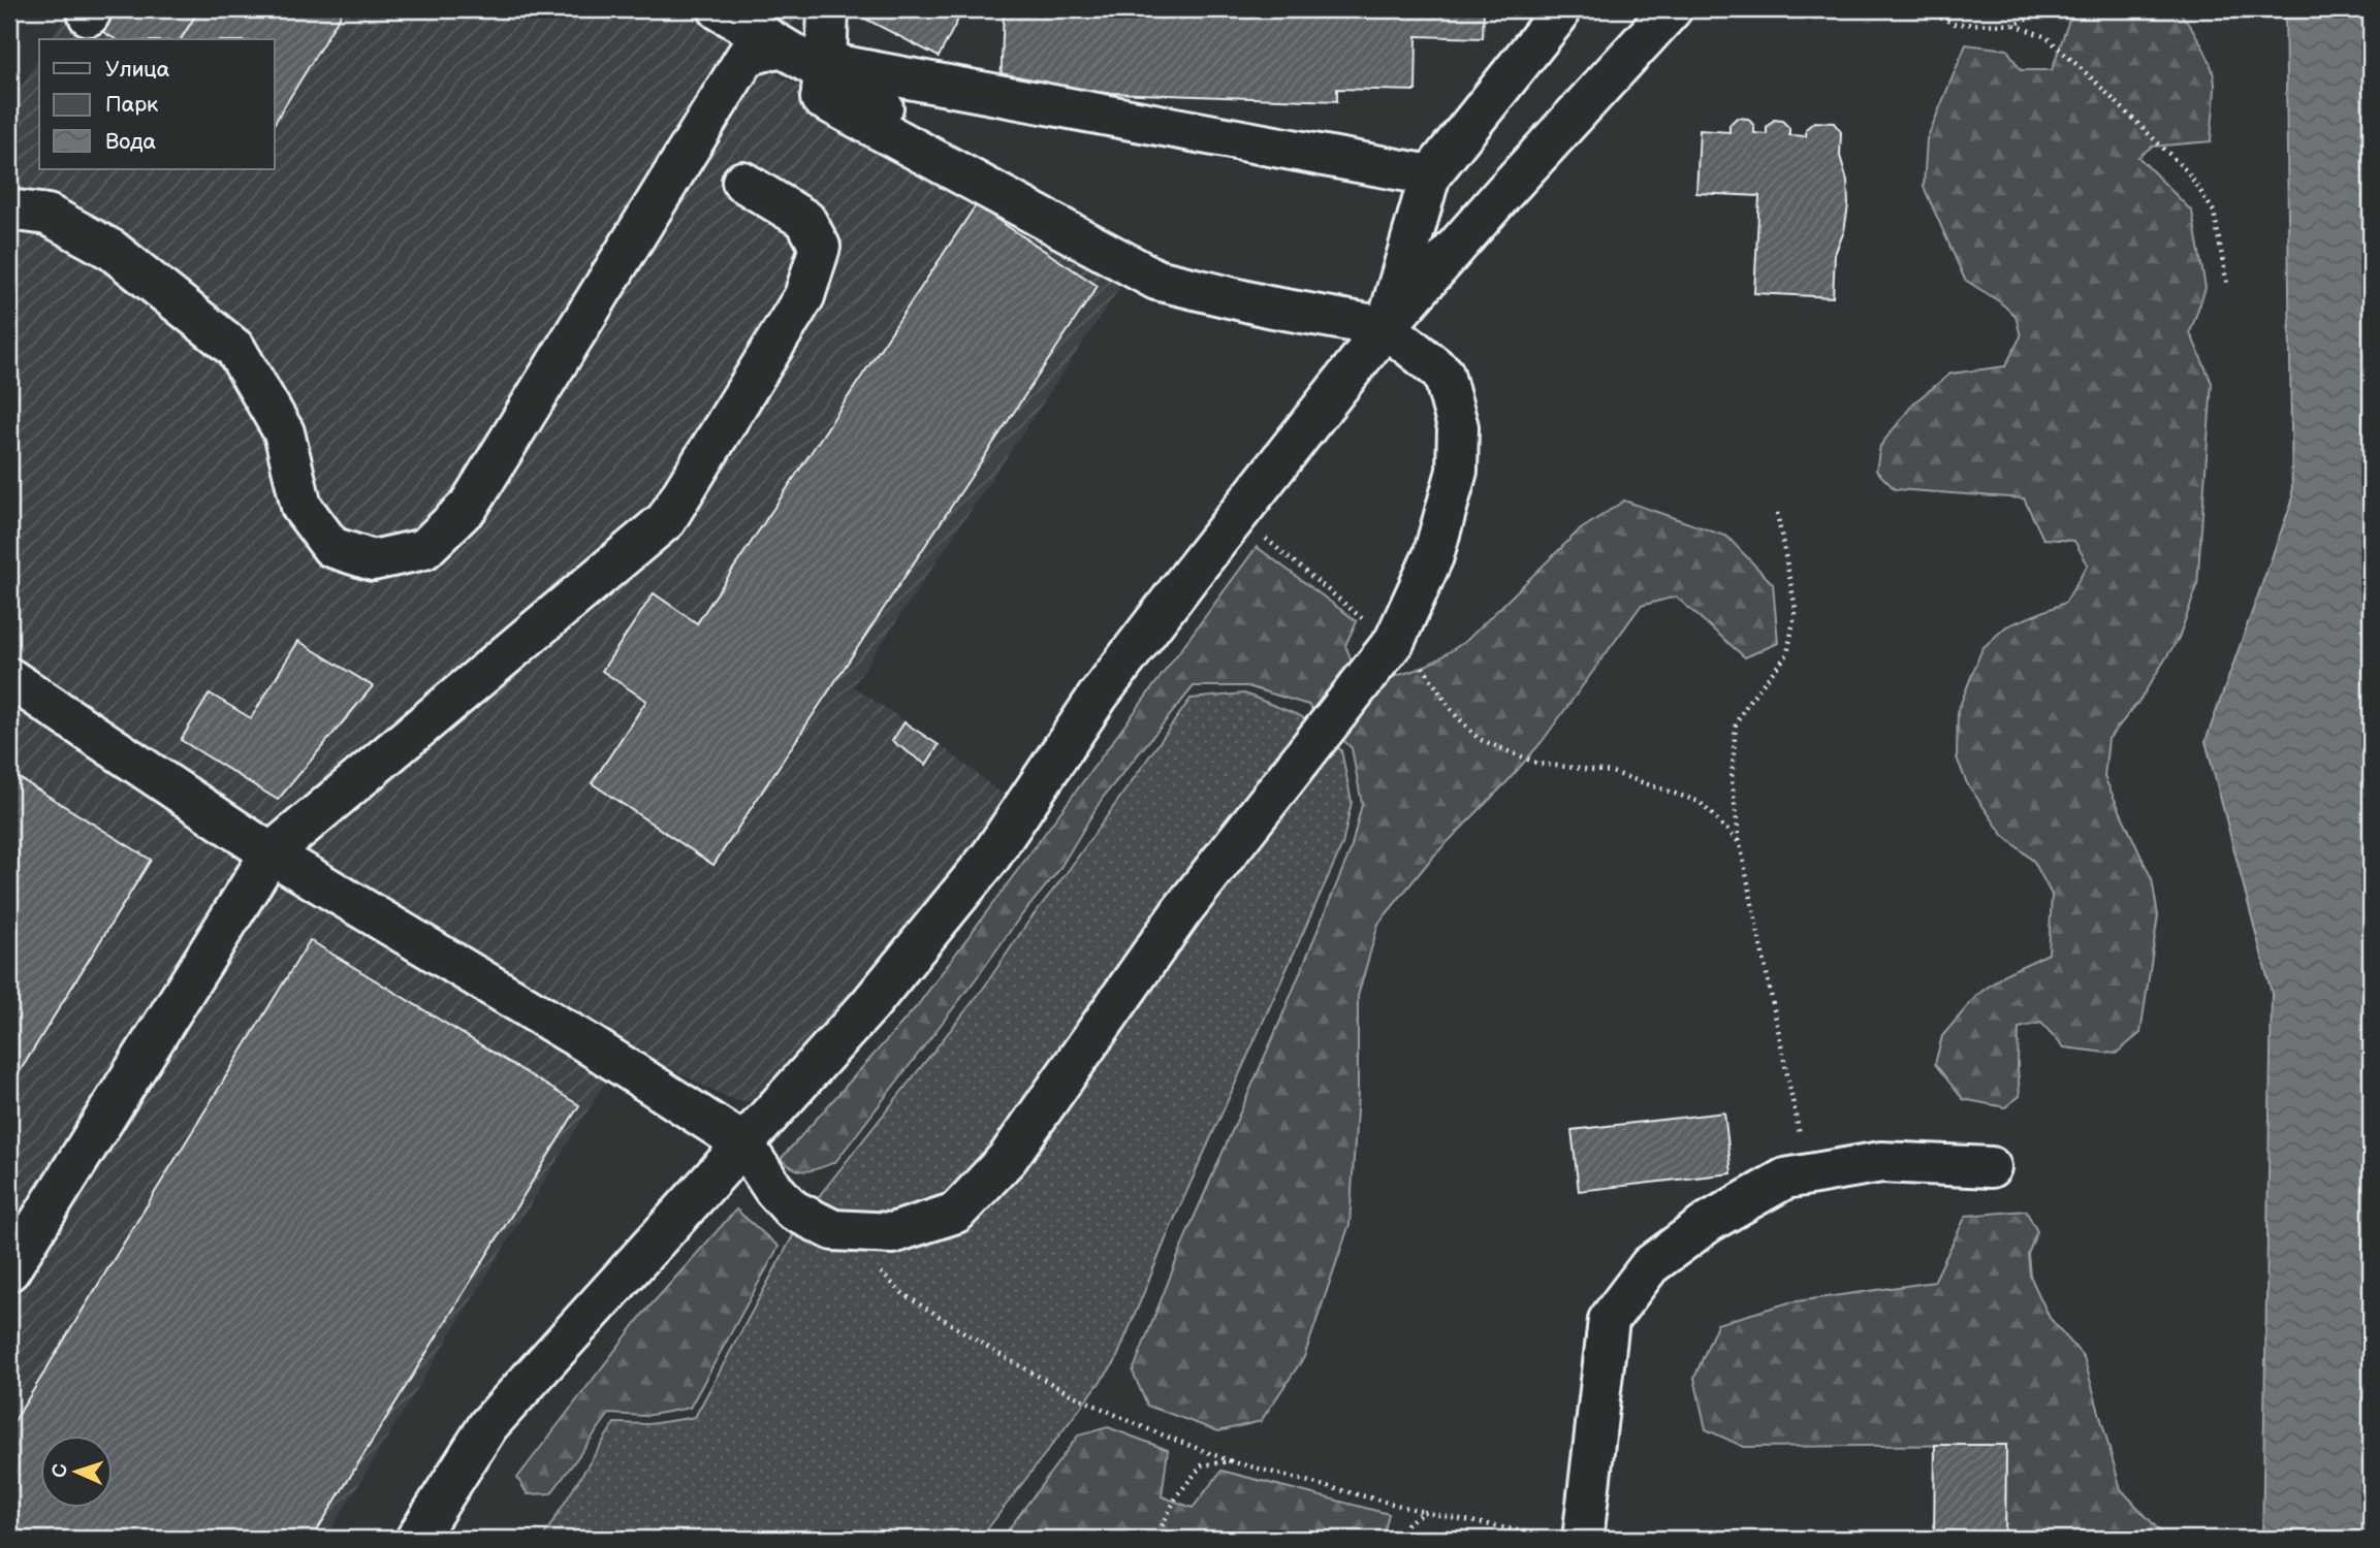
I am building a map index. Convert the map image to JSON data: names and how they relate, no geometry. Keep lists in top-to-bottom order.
{
  "legend": ["Улица", "Парк", "Вода"],
  "north": "left"
}
